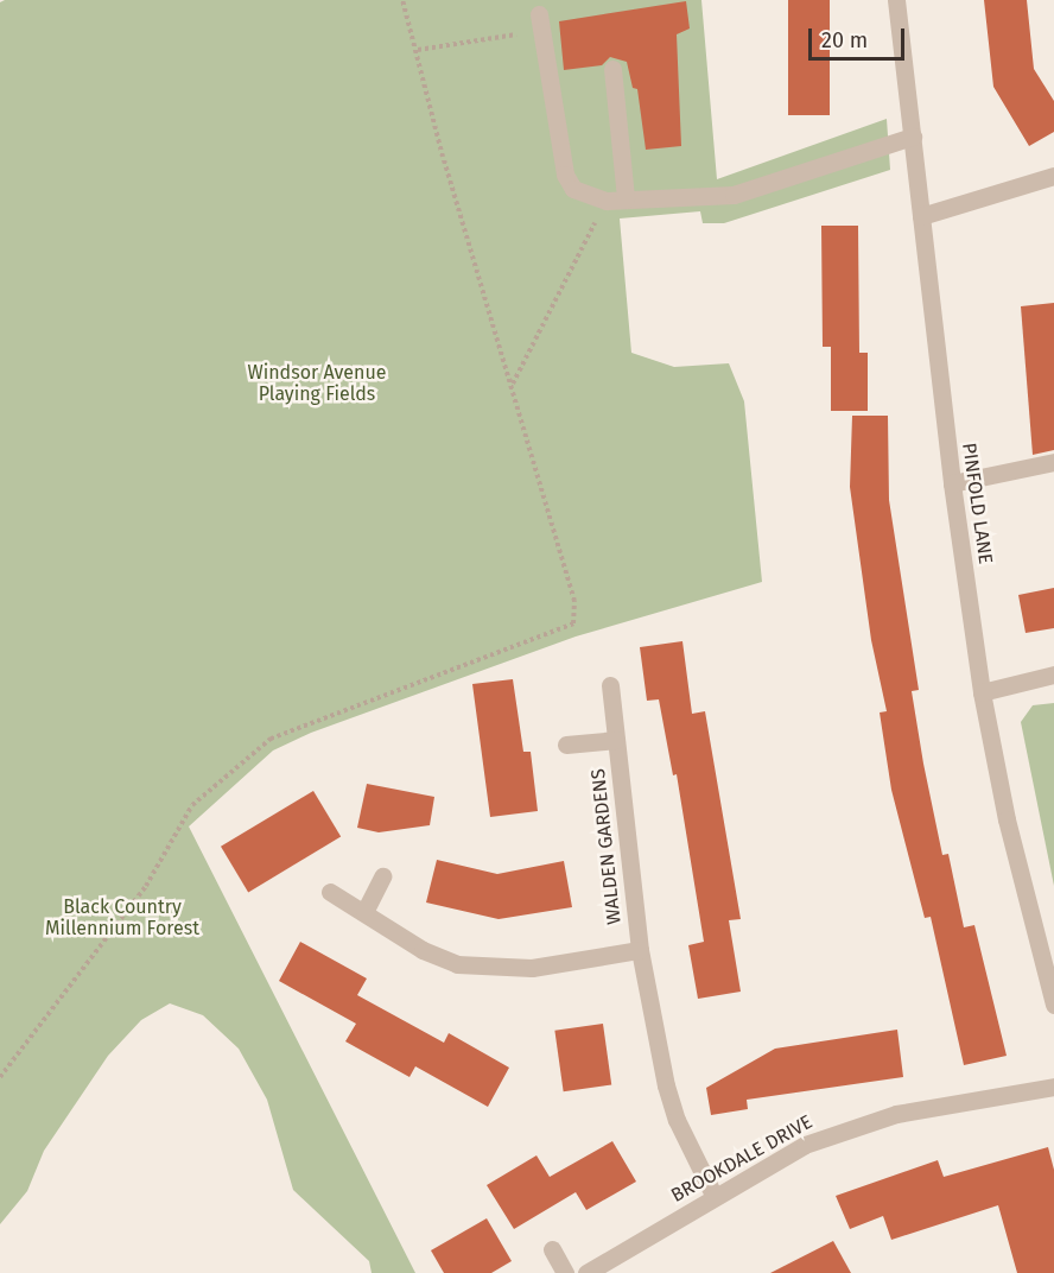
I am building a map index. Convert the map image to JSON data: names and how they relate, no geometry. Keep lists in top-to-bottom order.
{
  "streets": {
    "street": ["PINFOLD LANE", "WALDEN GARDENS", "BROOKDALE DRIVE"]
  },
  "crossings": [
    ["WALDEN GARDENS", "BROOKDALE DRIVE"]
  ],
  "parks": ["Windsor Avenue Playing Fields", "Black Country Millennium Forest"],
  "scale_bar": "20 m"
}
